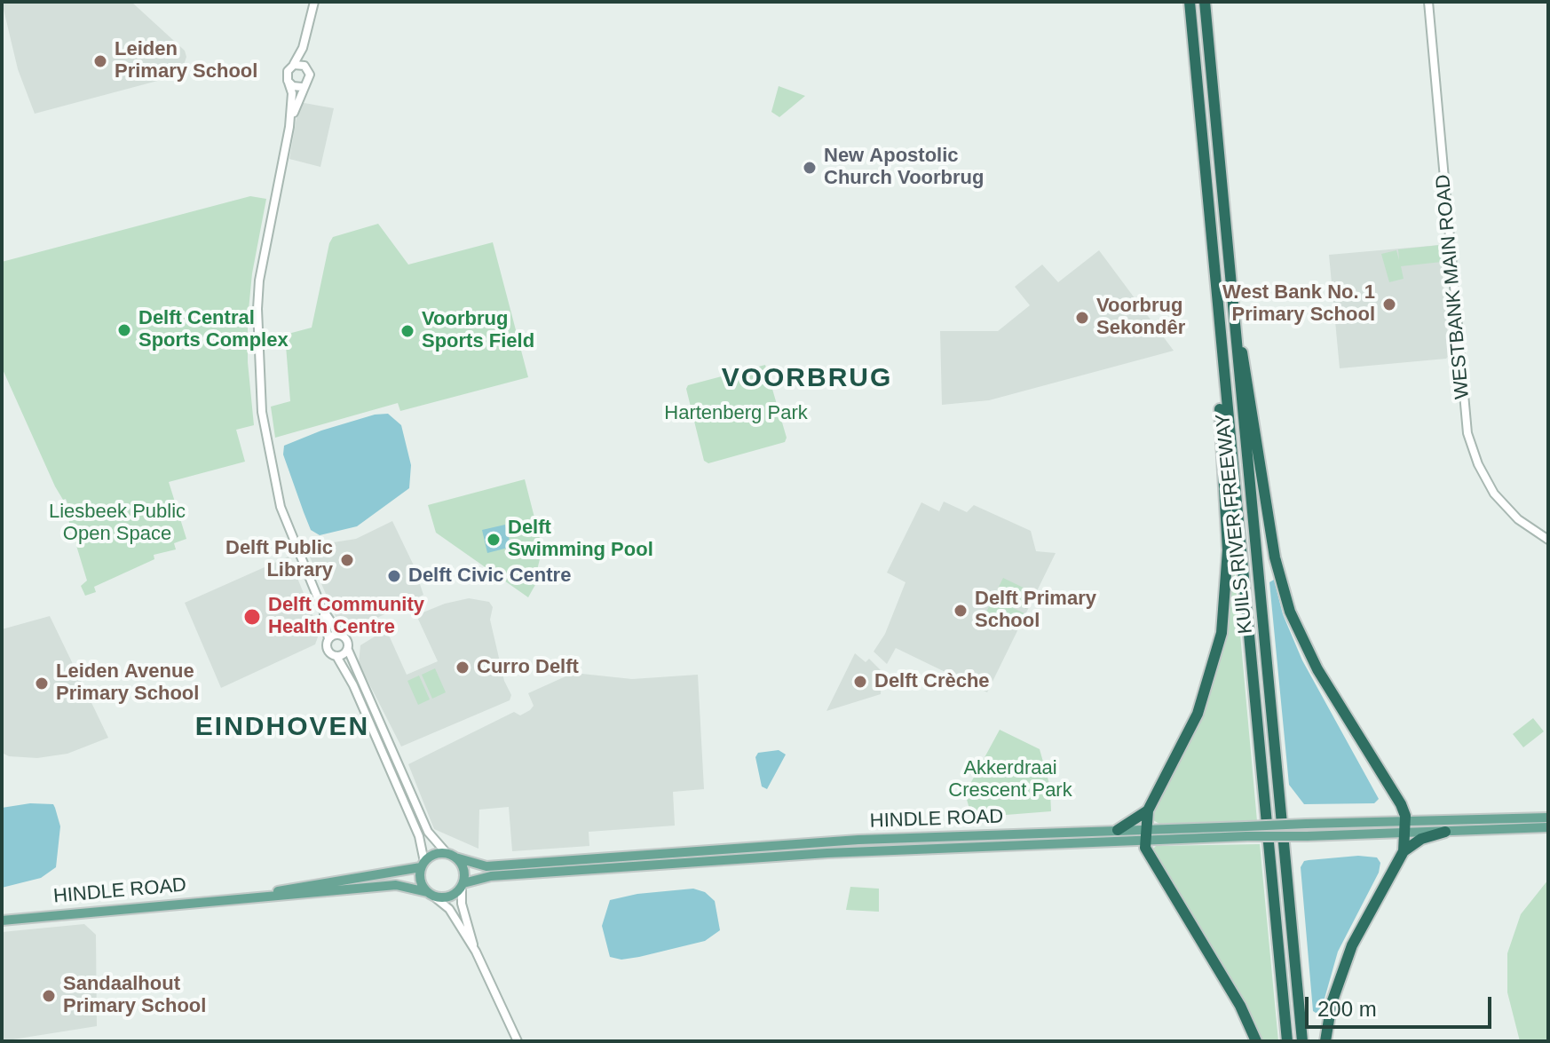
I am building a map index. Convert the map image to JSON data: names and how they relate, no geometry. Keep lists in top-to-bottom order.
{
  "streets": {
    "highway": ["KUILS RIVER FREEWAY"],
    "main road": ["HINDLE ROAD"],
    "street": ["WESTBANK MAIN ROAD"]
  },
  "districts": ["VOORBRUG", "EINDHOVEN"],
  "parks": ["Hartenberg Park", "Liesbeek Public Open Space", "Akkerdraai Crescent Park"],
  "places": [
    "Leiden Primary School",
    "New Apostolic Church Voorbrug",
    "West Bank No. 1 Primary School",
    "Voorbrug Sekondêr",
    "Delft Central Sports Complex",
    "Voorbrug Sports Field",
    "Delft Swimming Pool",
    "Delft Public Library",
    "Delft Civic Centre",
    "Delft Primary School",
    "Delft Community Health Centre",
    "Curro Delft",
    "Delft Crèche",
    "Leiden Avenue Primary School",
    "Sandaalhout Primary School"
  ],
  "scale_bar": "200 m"
}
